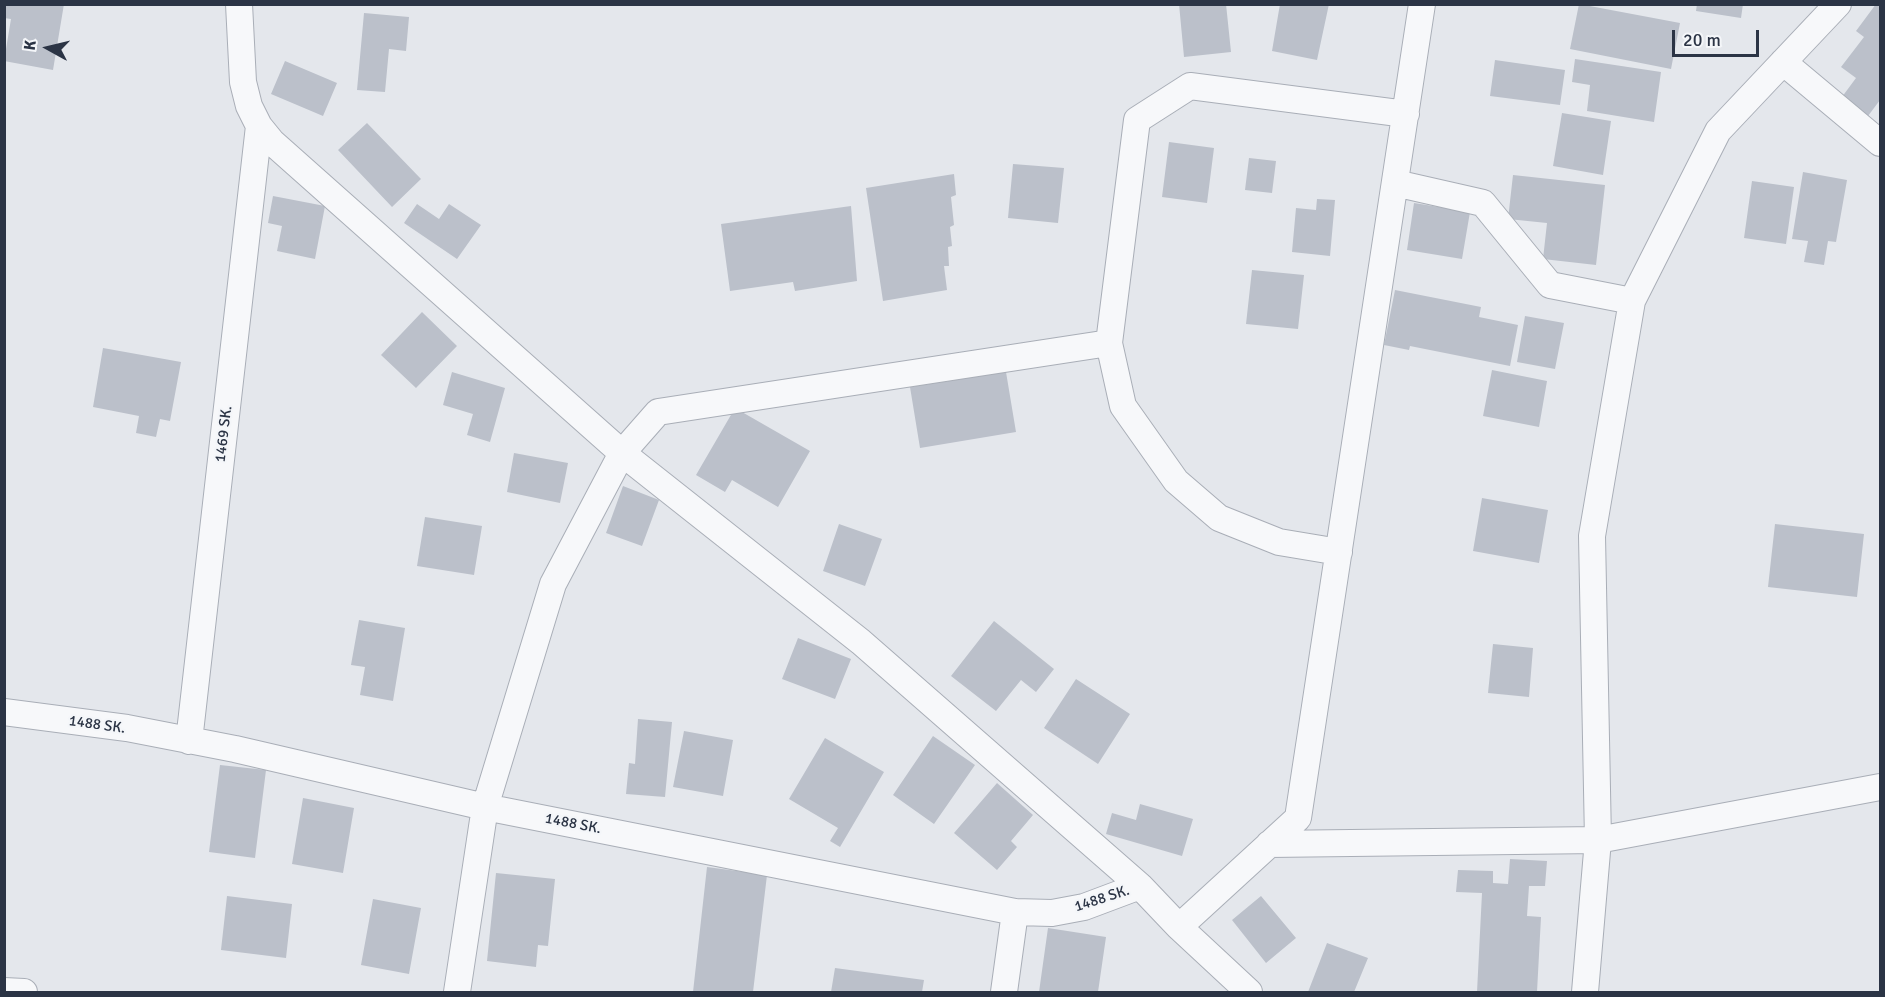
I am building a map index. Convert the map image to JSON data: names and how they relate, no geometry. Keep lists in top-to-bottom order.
{
  "streets": {
    "street": ["1469 SK.", "1488 SK."]
  },
  "crossings": [
    ["1469 SK.", "1488 SK."]
  ],
  "scale_bar": "20 m",
  "north": "left"
}
